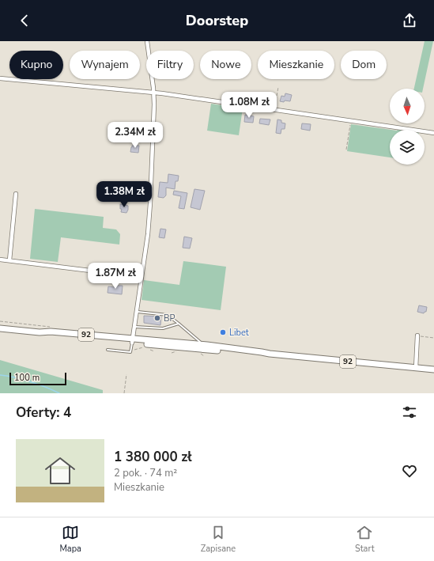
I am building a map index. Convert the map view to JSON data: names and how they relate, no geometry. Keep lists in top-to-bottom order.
{
  "streets": {
    "main road": ["92"]
  },
  "places": ["BP", "Libet"],
  "scale_bar": "100 m",
  "north": "bottom",
  "page": {
    "header": "Doorstep",
    "chip": [
      "Kupno",
      "Wynajem",
      "Filtry",
      "Nowe",
      "Mieszkanie",
      "Dom"
    ],
    "price": [
      "1.08M zł",
      "2.34M zł",
      "1.38M zł",
      "1.87M zł"
    ],
    "scale": "100 m",
    "heading": "Oferty: 4",
    "list": [
      {
        "name": "1 380 000 zł",
        "note": "2 pok. · 74 m² · Mieszkanie"
      }
    ],
    "tabs": ["Mapa", "Zapisane", "Start"]
  }
}
